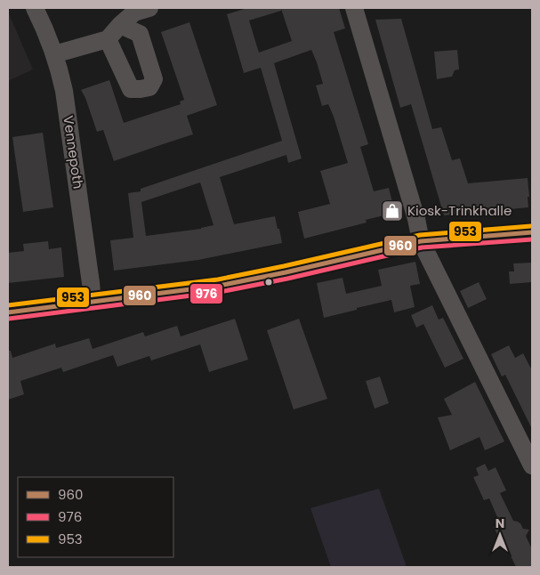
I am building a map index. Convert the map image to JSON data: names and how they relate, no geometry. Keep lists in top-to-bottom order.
{
  "streets": {
    "street": ["Vennepoth"]
  },
  "places": {
    "shop": ["Kiosk-Trinkhalle"]
  },
  "lines": ["transit line 953", "transit line 960", "transit line 976"],
  "legend": ["960", "976", "953"],
  "north": "top"
}
